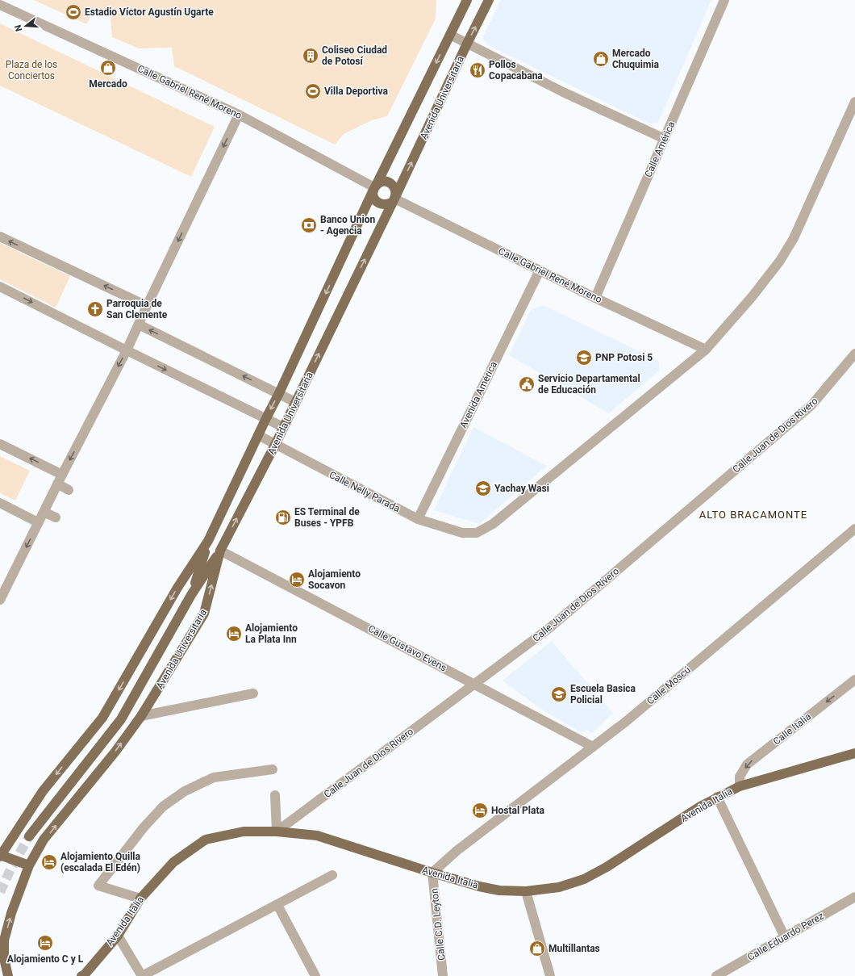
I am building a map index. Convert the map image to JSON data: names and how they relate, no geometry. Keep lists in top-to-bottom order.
{
  "streets": {
    "main road": ["Avenida Universitaria", "Avenida Italia"],
    "street": [
      "Calle Gabriel René Moreno",
      "Calle América",
      "Avenida América",
      "Calle Juan de Dios Rivero",
      "Calle Nelly Parada",
      "Calle Gustavo Evens",
      "Calle Moscú",
      "Calle Italia",
      "Calle C.D. Leyton",
      "Calle Eduardo Perez"
    ]
  },
  "crossings": [
    ["Calle Gabriel René Moreno", "Avenida Universitaria"],
    ["Calle Gabriel René Moreno", "Calle América"],
    ["Calle Gabriel René Moreno", "Avenida América"],
    ["Calle Gabriel René Moreno", "Calle Nelly Parada"],
    ["Avenida Universitaria", "Calle Nelly Parada"],
    ["Avenida Universitaria", "Calle Gustavo Evens"],
    ["Avenida América", "Calle Nelly Parada"],
    ["Calle Juan de Dios Rivero", "Calle Gustavo Evens"],
    ["Calle Juan de Dios Rivero", "Avenida Italia"],
    ["Calle Gustavo Evens", "Calle Moscú"],
    ["Calle Moscú", "Avenida Italia"],
    ["Calle Moscú", "Calle C.D. Leyton"],
    ["Calle Italia", "Avenida Italia"],
    ["Avenida Italia", "Calle C.D. Leyton"]
  ],
  "one_way": ["Calle Italia"],
  "districts": ["ALTO BRACAMONTE"],
  "parks": ["Plaza de los Conciertos"],
  "places": {
    "sports": ["Estadio Víctor Agustín Ugarte", "Villa Deportiva"],
    "building": ["Coliseo Ciudad de Potosí"],
    "shop": ["Mercado Chuquimia", "Mercado", "Multillantas"],
    "restaurant": ["Pollos Copacabana"],
    "bank": ["Banco Union - Agencia"],
    "church": ["Parroquia de San Clemente"],
    "school or university": ["PNP Potosi 5", "Yachay Wasi", "Escuela Basica Policial"],
    "public building": ["Servicio Departamental de Educación"],
    "fuel station": ["ES Terminal de Buses - YPFB"],
    "hotel": [
      "Alojamiento Socavon",
      "Alojamiento La Plata Inn",
      "Hostal Plata",
      "Alojamiento Quilla (escalada El Edén)",
      "Alojamiento C y L"
    ]
  },
  "north": "left"
}
